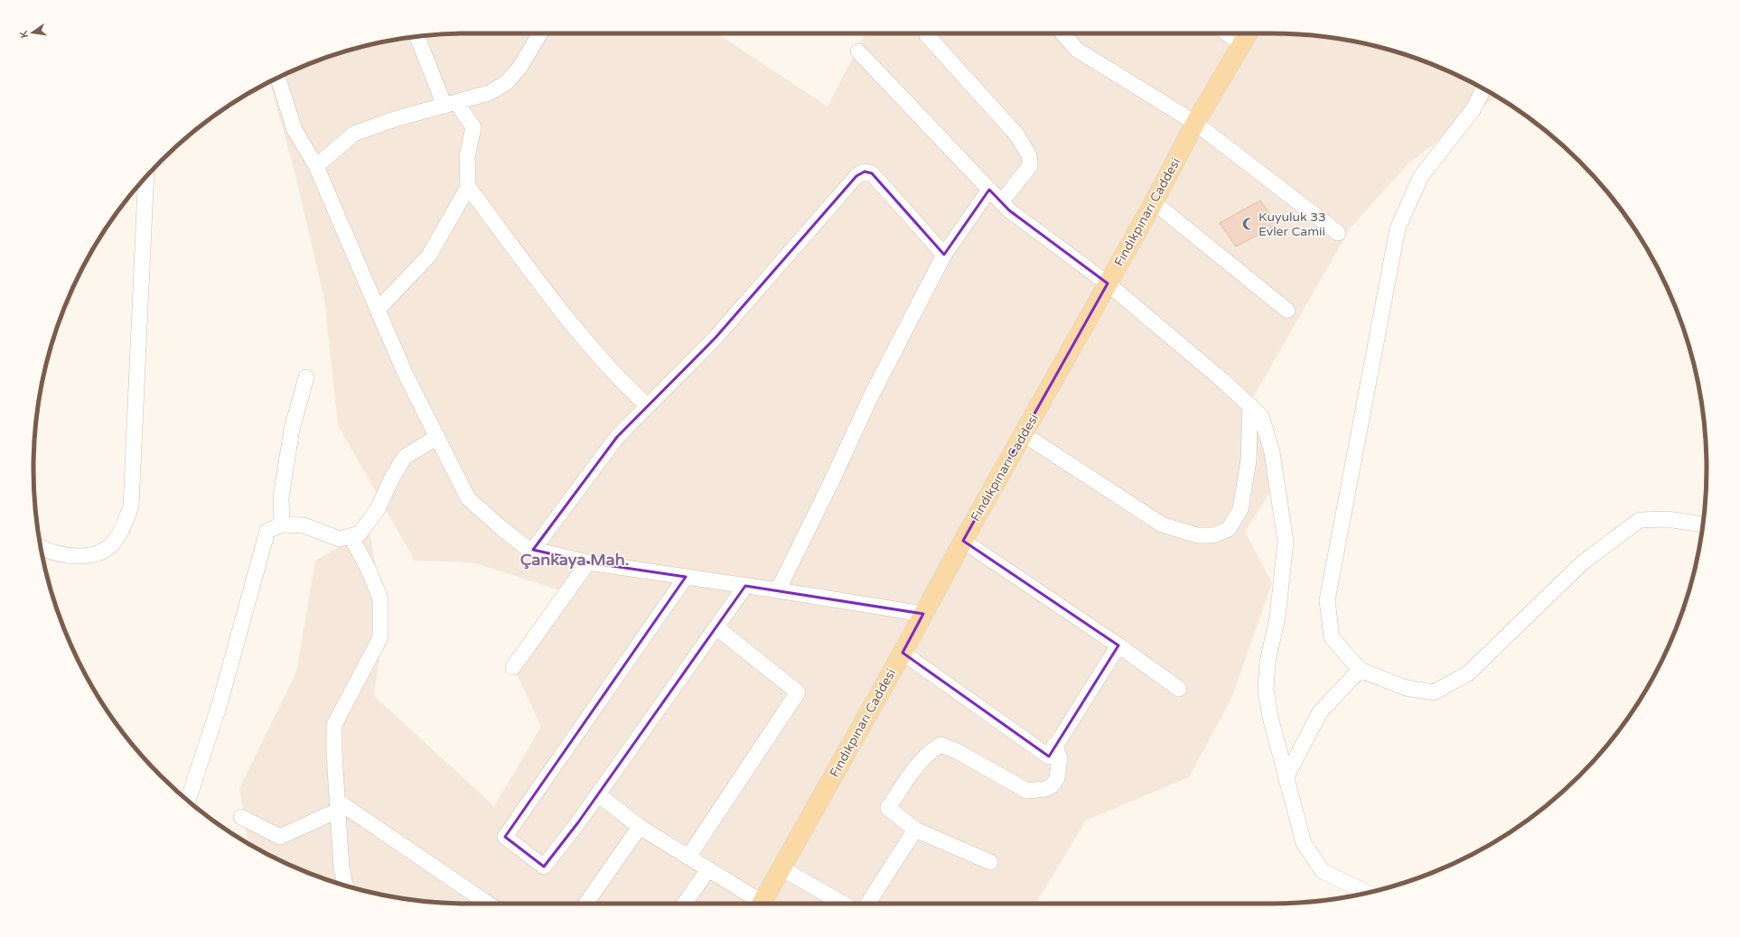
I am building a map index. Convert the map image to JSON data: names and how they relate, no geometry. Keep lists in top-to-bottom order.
{
  "streets": {
    "main road": ["Fındıkpınarı Caddesi"]
  },
  "districts": ["Çankaya Mah."],
  "places": {
    "mosque": ["Kuyuluk 33 Evler Camii"]
  },
  "north": "left"
}
